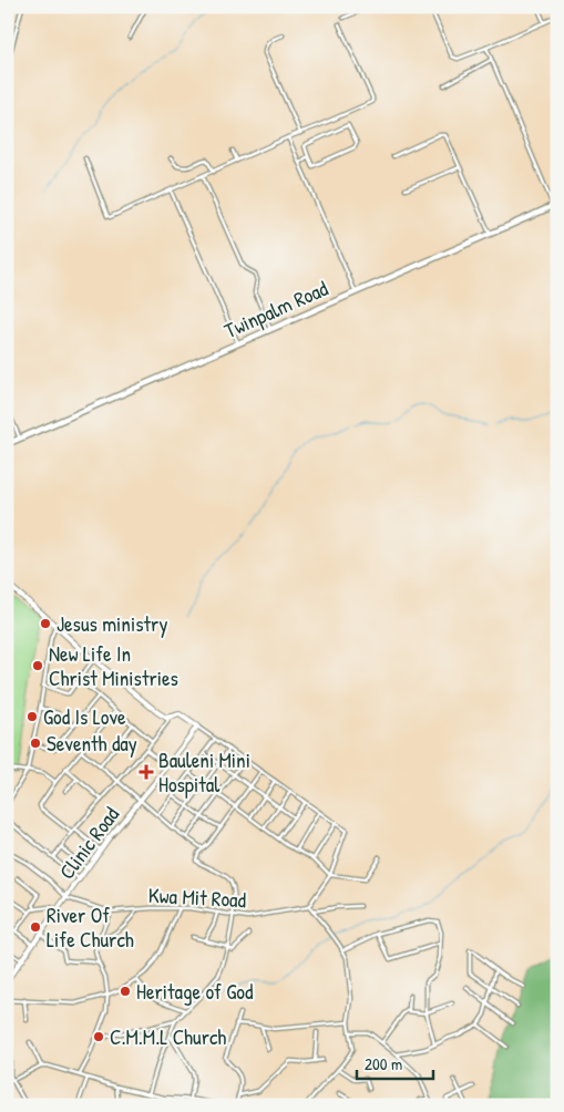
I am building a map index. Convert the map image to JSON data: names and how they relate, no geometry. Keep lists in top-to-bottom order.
{
  "streets": {
    "main road": ["Twinpalm Road"],
    "street": ["Clinic Road", "Kwa Mit Road"]
  },
  "crossings": [
    ["Clinic Road", "Kwa Mit Road"]
  ],
  "places": {
    "other": [
      "Jesus ministry",
      "New Life In Christ Ministries",
      "God Is Love",
      "Seventh day",
      "River Of Life Church",
      "Heritage of God",
      "C.M.M.L Church"
    ],
    "health": ["Bauleni Mini Hospital"]
  },
  "scale_bar": "200 m"
}
